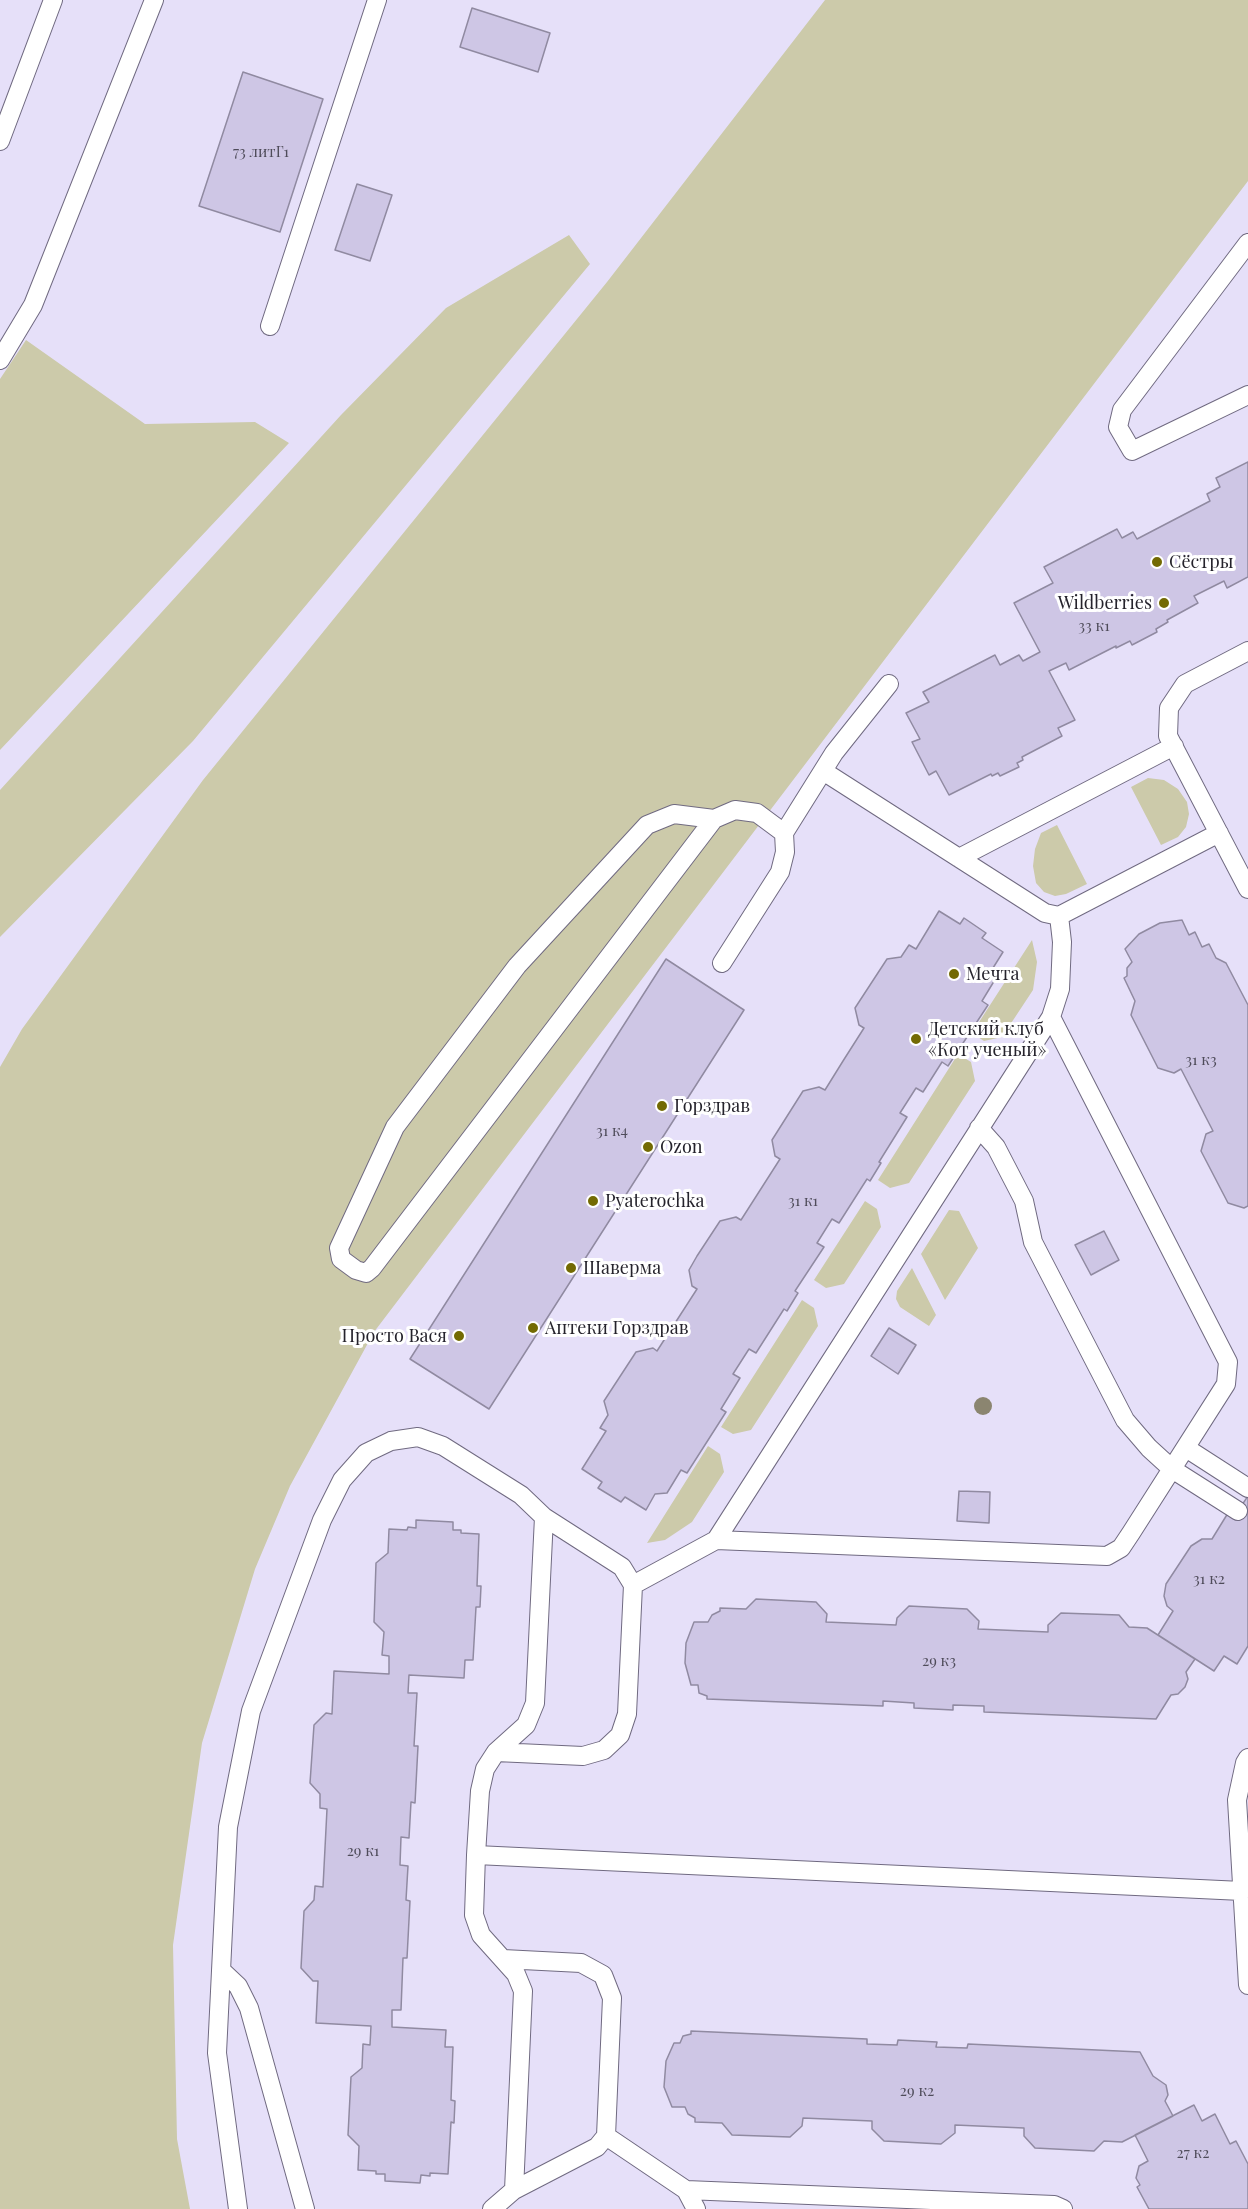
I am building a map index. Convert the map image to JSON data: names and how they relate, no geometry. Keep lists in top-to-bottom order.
{
  "places": [
    "Сёстры",
    "Wildberries",
    "Мечта",
    "Детский клуб «Кот ученый»",
    "Горздрав",
    "Ozon",
    "Pyaterochka",
    "Шаверма",
    "Аптеки Горздрав",
    "Просто Вася"
  ],
  "house_numbers": [
    "73 литГ1",
    "33 к1",
    "31 к3",
    "31 к4",
    "31 к1",
    "31 к2",
    "29 к3",
    "29 к1",
    "29 к2",
    "27 к2"
  ]
}
